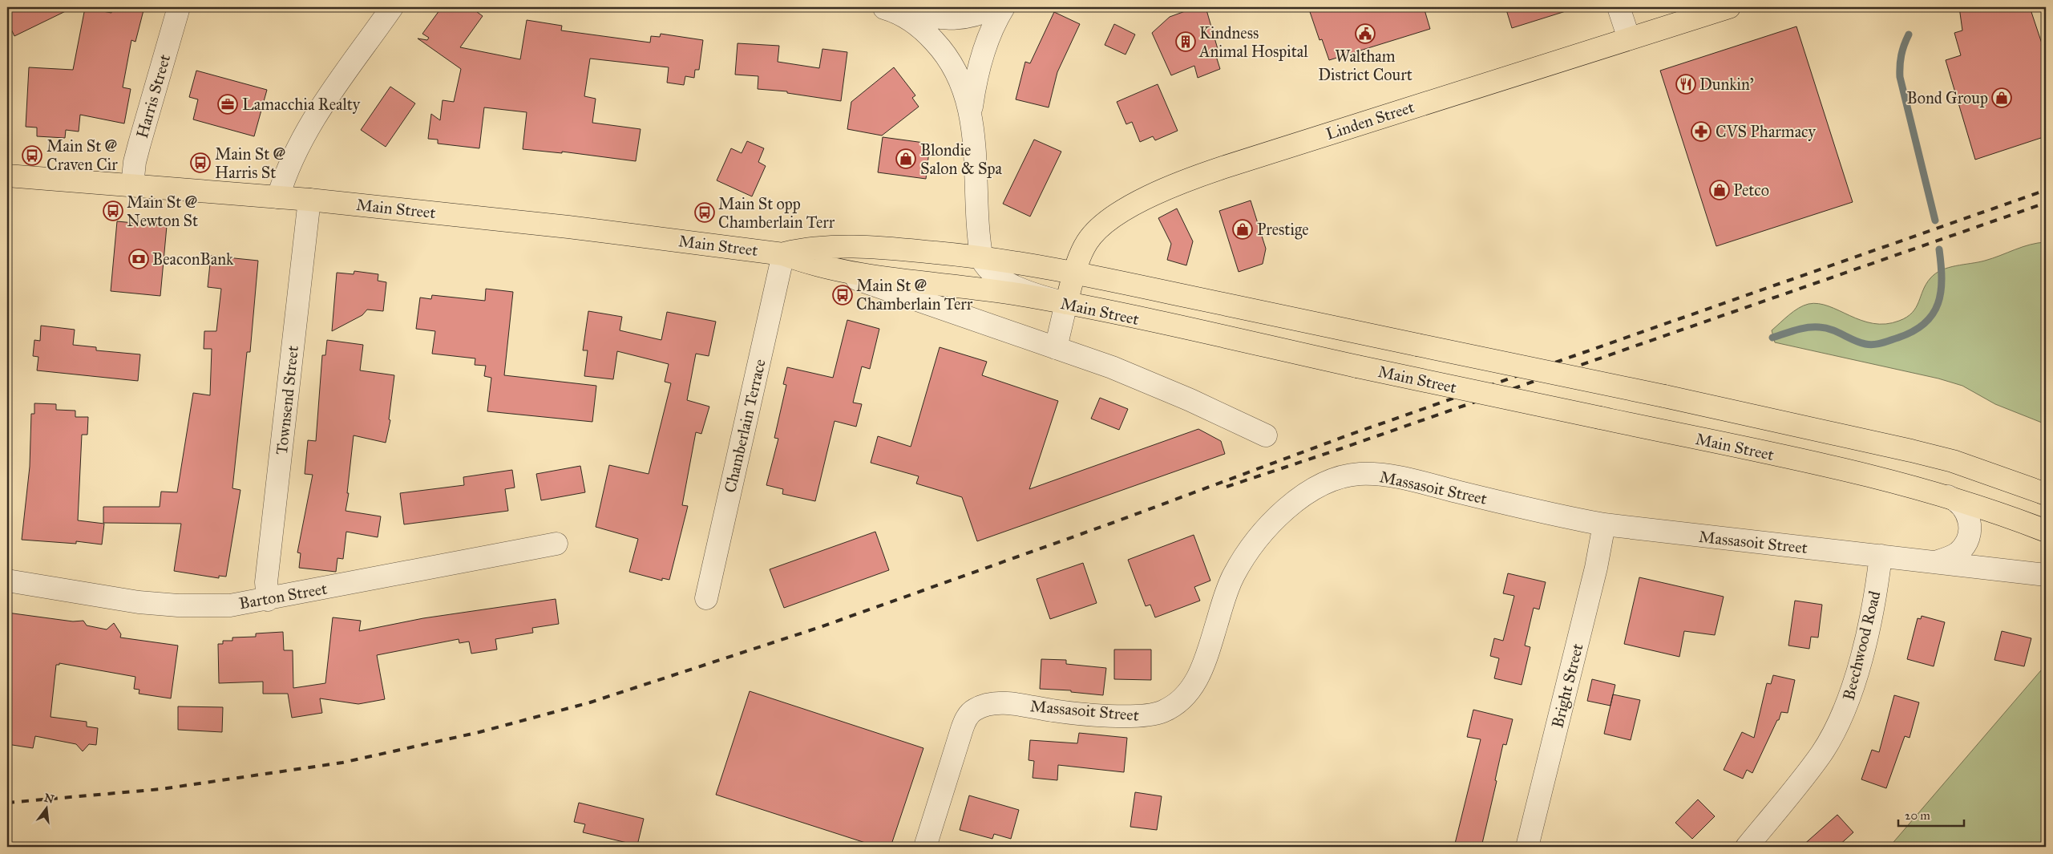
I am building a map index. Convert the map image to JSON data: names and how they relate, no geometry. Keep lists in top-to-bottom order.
{
  "streets": {
    "main road": ["Linden Street", "Main Street"],
    "street": [
      "Harris Street",
      "Townsend Street",
      "Chamberlain Terrace",
      "Massasoit Street",
      "Barton Street",
      "Beechwood Road",
      "Bright Street"
    ]
  },
  "crossings": [
    ["Harris Street", "Main Street"],
    ["Linden Street", "Main Street"],
    ["Main Street", "Townsend Street"],
    ["Main Street", "Chamberlain Terrace"],
    ["Townsend Street", "Barton Street"],
    ["Massasoit Street", "Beechwood Road"],
    ["Massasoit Street", "Bright Street"]
  ],
  "places": {
    "public building": ["Waltham District Court"],
    "building": ["Kindness Animal Hospital"],
    "restaurant": ["Dunkin'"],
    "shop": [
      "Bond Group",
      "Blondie Salon & Spa",
      "Petco",
      "Prestige"
    ],
    "office": ["Lamacchia Realty"],
    "pharmacy": ["CVS Pharmacy"],
    "bus stop": [
      "Main St @ Craven Cir",
      "Main St @ Harris St",
      "Main St @ Newton St",
      "Main St opp Chamberlain Terr",
      "Main St @ Chamberlain Terr"
    ],
    "bank": ["BeaconBank"]
  },
  "scale_bar": "20 m",
  "north": "top"
}
